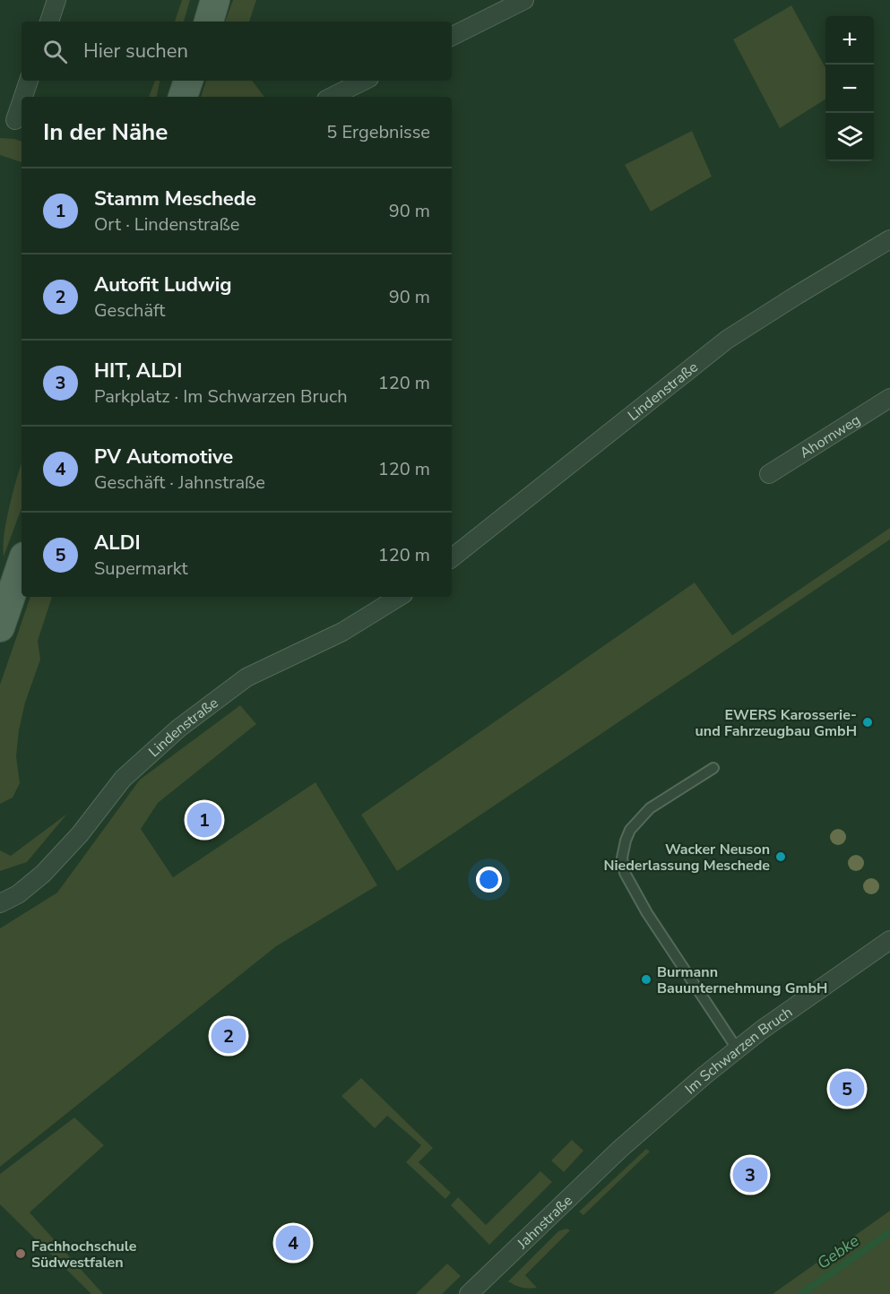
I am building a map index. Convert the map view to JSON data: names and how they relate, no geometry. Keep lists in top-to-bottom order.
{
  "streets": {
    "street": [
      "Lindenstraße",
      "Ahornweg",
      "Im Schwarzen Bruch",
      "Jahnstraße"
    ]
  },
  "crossings": [
    ["Im Schwarzen Bruch", "Jahnstraße"]
  ],
  "water": ["Gebke"],
  "places": [
    "EWERS Karosserie- und Fahrzeugbau GmbH",
    "Wacker Neuson Niederlassung Meschede",
    "Burmann Bauunternehmung GmbH",
    "Fachhochschule Südwestfalen"
  ],
  "page": {
    "map_buttons": ["+", "−"],
    "search": "Hier suchen",
    "heading": ["In der Nähe", "5 Ergebnisse"],
    "list": [
      {
        "mark": "1",
        "name": "Stamm Meschede",
        "note": "Ort · Lindenstraße",
        "value": "90 m"
      },
      {
        "mark": "2",
        "name": "Autofit Ludwig",
        "note": "Geschäft",
        "value": "90 m"
      },
      {
        "mark": "3",
        "name": "HIT, ALDI",
        "note": "Parkplatz · Im Schwarzen Bruch",
        "value": "120 m"
      },
      {
        "mark": "4",
        "name": "PV Automotive",
        "note": "Geschäft · Jahnstraße",
        "value": "120 m"
      },
      {
        "mark": "5",
        "name": "ALDI",
        "note": "Supermarkt",
        "value": "120 m"
      }
    ],
    "pins": [
      "1",
      "2",
      "5",
      "3",
      "4"
    ]
  }
}
